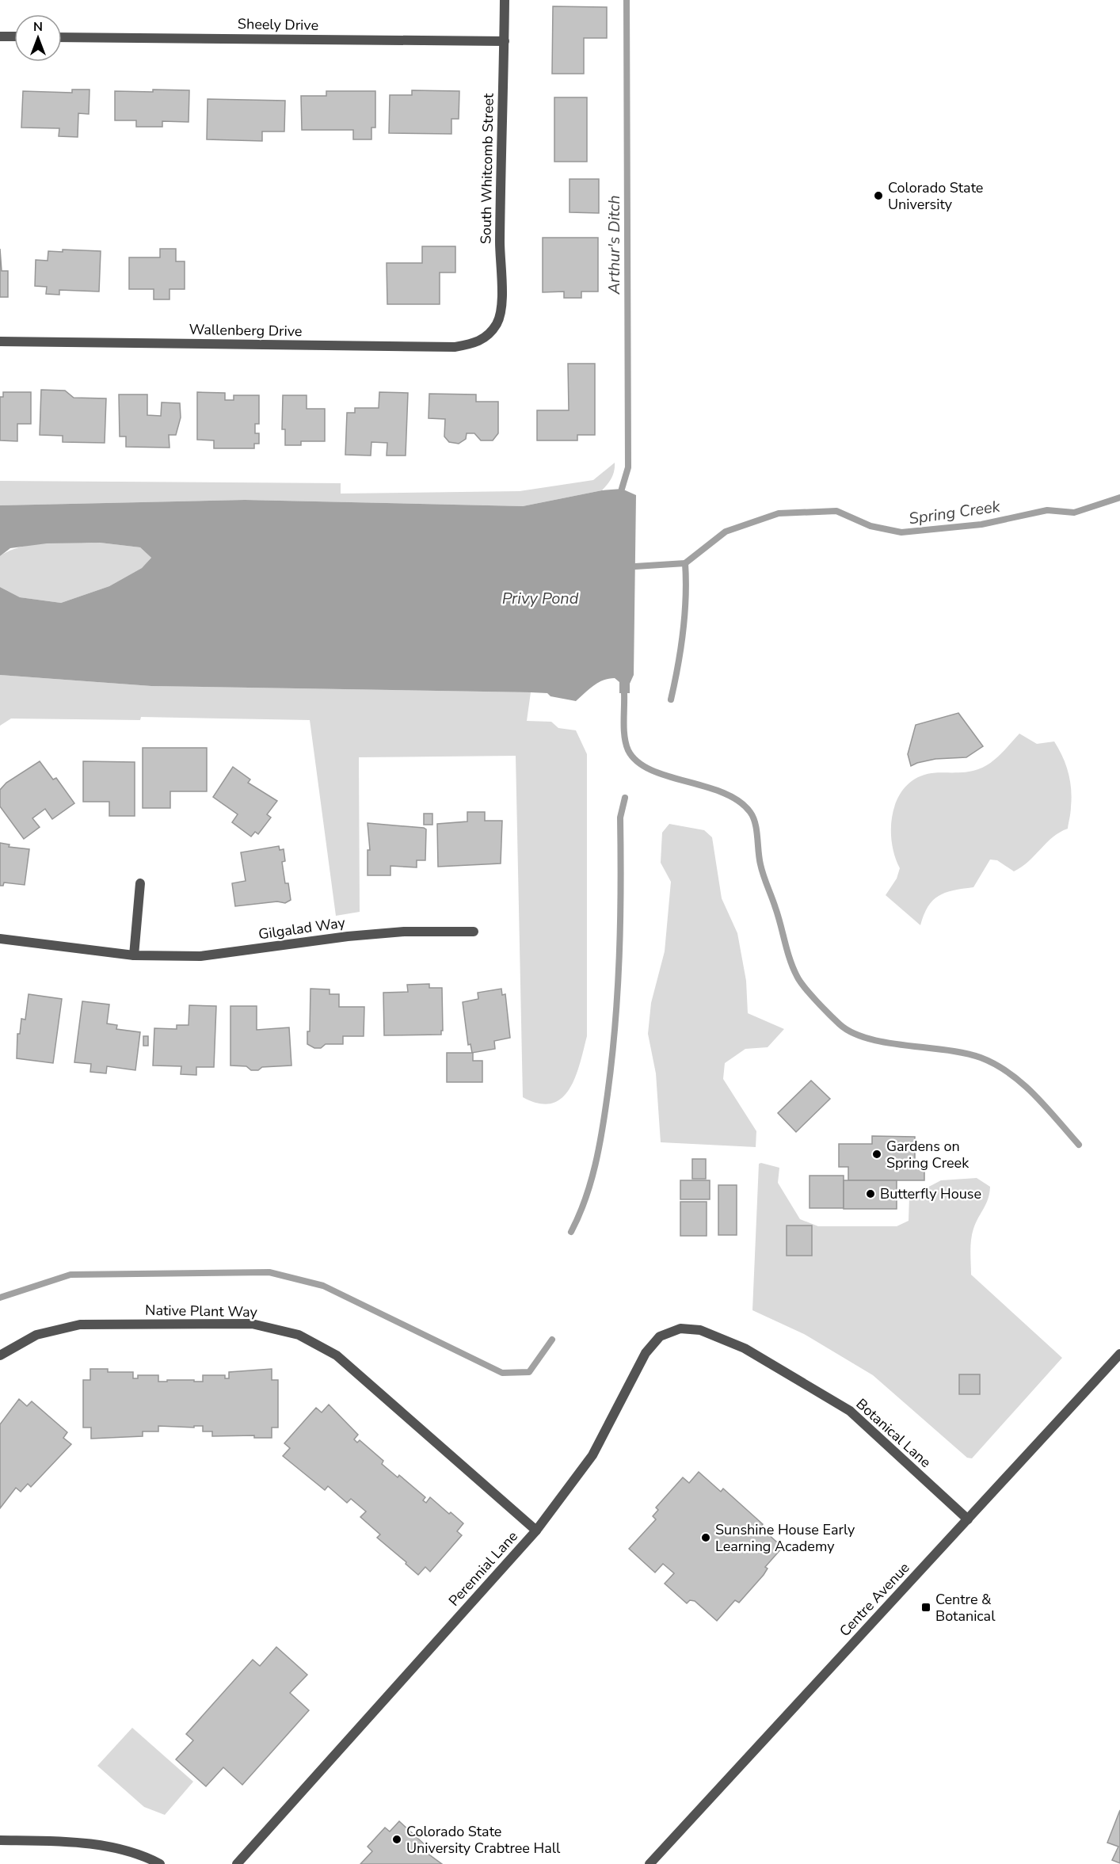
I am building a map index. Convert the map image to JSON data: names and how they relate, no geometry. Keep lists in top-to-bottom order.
{
  "streets": {
    "street": [
      "Sheely Drive",
      "South Whitcomb Street",
      "Wallenberg Drive",
      "Gilgalad Way",
      "Native Plant Way",
      "Botanical Lane",
      "Perennial Lane",
      "Centre Avenue"
    ]
  },
  "crossings": [
    ["Sheely Drive", "South Whitcomb Street"],
    ["South Whitcomb Street", "Wallenberg Drive"],
    ["Native Plant Way", "Perennial Lane"],
    ["Botanical Lane", "Perennial Lane"],
    ["Botanical Lane", "Centre Avenue"]
  ],
  "water": ["Arthur's Ditch", "Spring Creek", "Privy Pond"],
  "places": {
    "other": [
      "Colorado State University",
      "Gardens on Spring Creek",
      "Butterfly House",
      "Sunshine House Early Learning Academy",
      "Colorado State University Crabtree Hall"
    ],
    "transit": ["Centre & Botanical"]
  },
  "north": "top"
}
